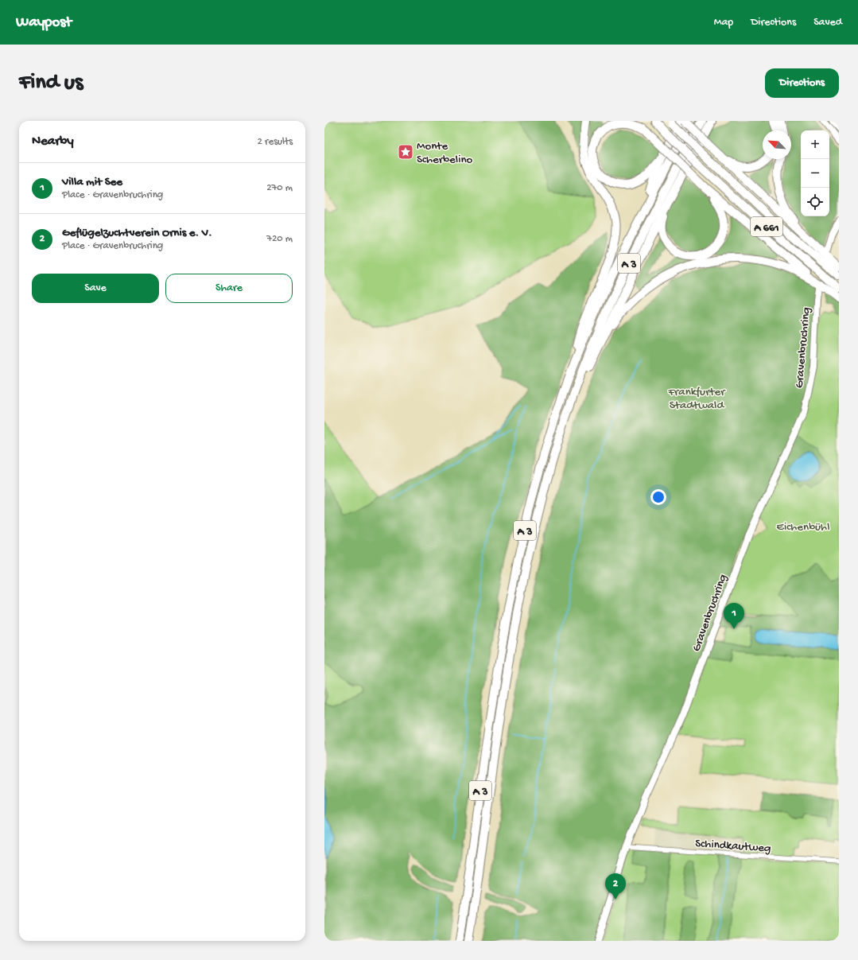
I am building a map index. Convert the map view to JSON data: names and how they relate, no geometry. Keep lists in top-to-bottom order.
{
  "streets": {
    "highway": ["A 661", "A 3"],
    "street": ["Gravenbruchring", "Schindkautweg"]
  },
  "crossings": [
    ["Gravenbruchring", "Schindkautweg"]
  ],
  "parks": ["Frankfurter Stadtwald", "Eichenbühl"],
  "places": {
    "place": ["Monte Scherbelino"]
  },
  "north": "top left",
  "page": {
    "header": "Waypost",
    "nav": ["Map", "Directions", "Saved"],
    "buttons": [
      "Directions",
      ["Save", "Share"]
    ],
    "title": "Find us",
    "heading": ["Nearby", "2 results"],
    "map_buttons": ["+", "−"],
    "list": [
      {
        "mark": "1",
        "name": "Villa mit See",
        "note": "Place · Gravenbruchring",
        "value": "270 m"
      },
      {
        "mark": "2",
        "name": "Geflügelzuchtverein Ornis e. V.",
        "note": "Place · Gravenbruchring",
        "value": "720 m"
      }
    ],
    "pins": ["1", "2"]
  }
}
